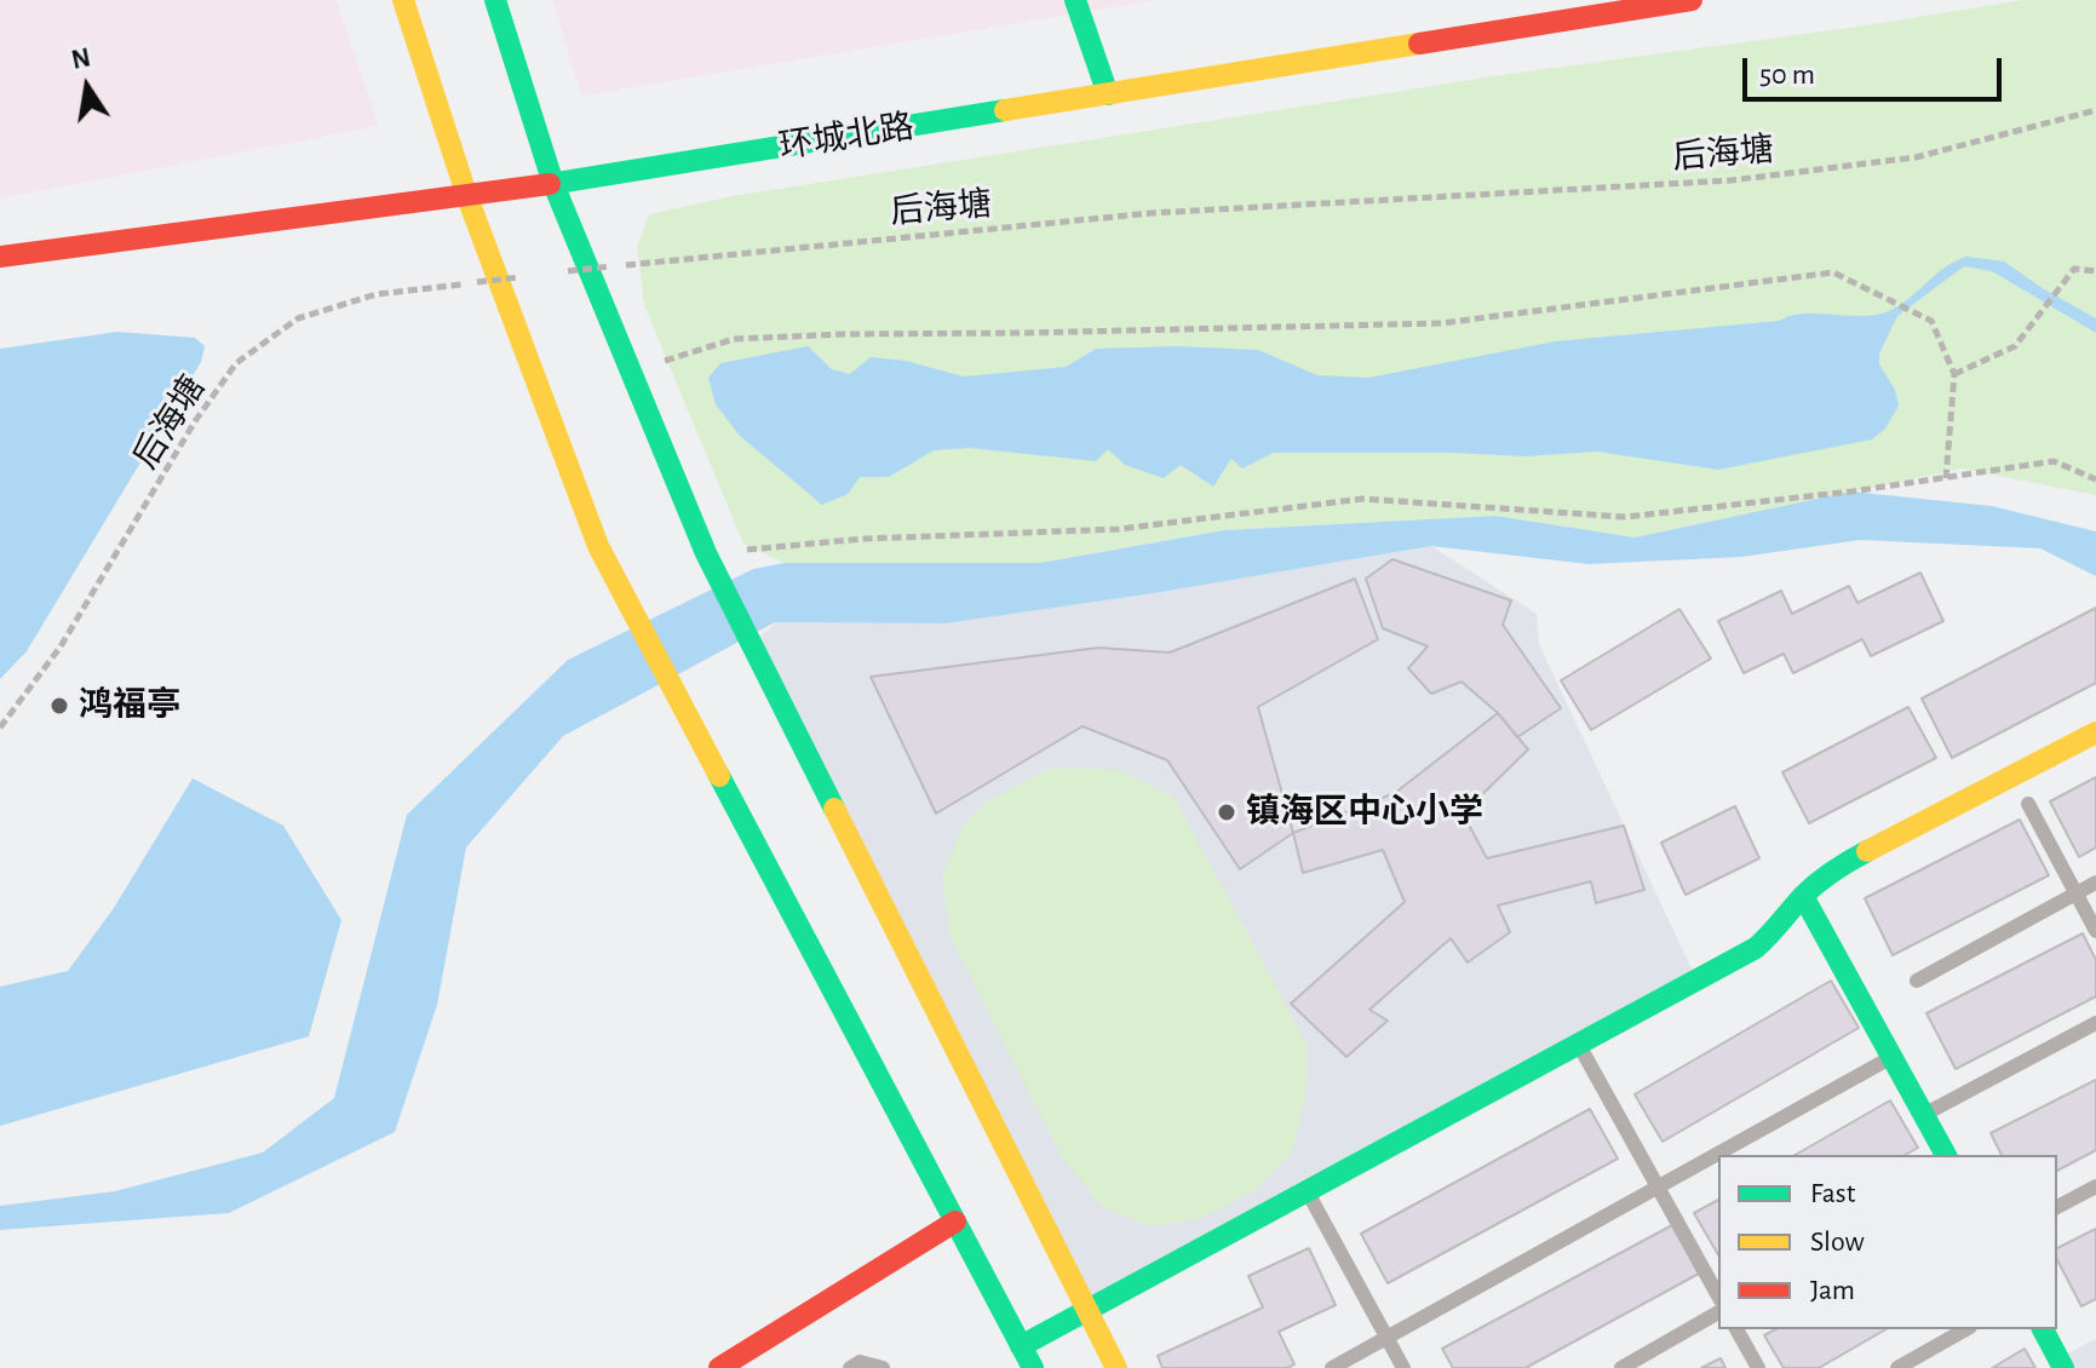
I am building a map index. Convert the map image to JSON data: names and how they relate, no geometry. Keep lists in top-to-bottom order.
{
  "streets": {
    "street": ["环城北路"],
    "path": ["后海塘"]
  },
  "places": ["鸿福亭", "镇海区中心小学"],
  "legend": ["Fast", "Slow", "Jam"],
  "scale_bar": "50 m",
  "north": "top"
}
